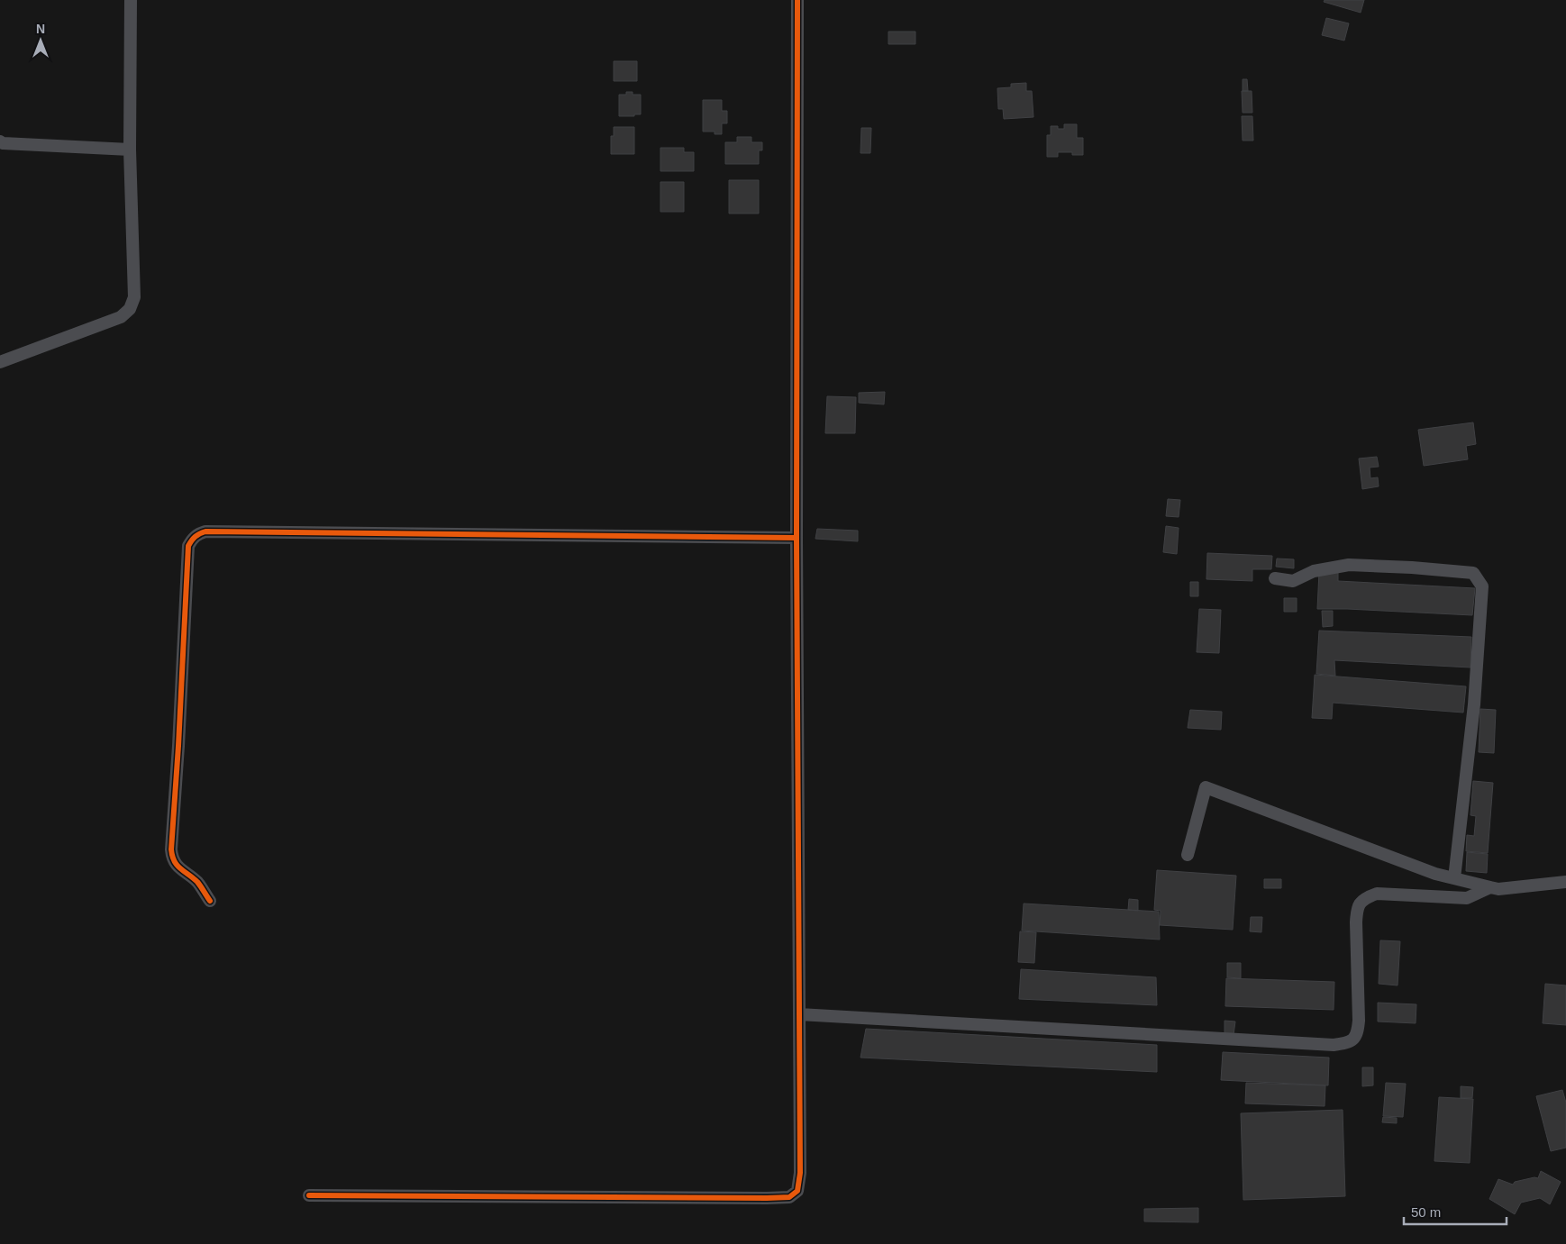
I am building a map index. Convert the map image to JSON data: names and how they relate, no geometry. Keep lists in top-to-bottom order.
{
  "scale_bar": "50 m",
  "north": "top"
}
